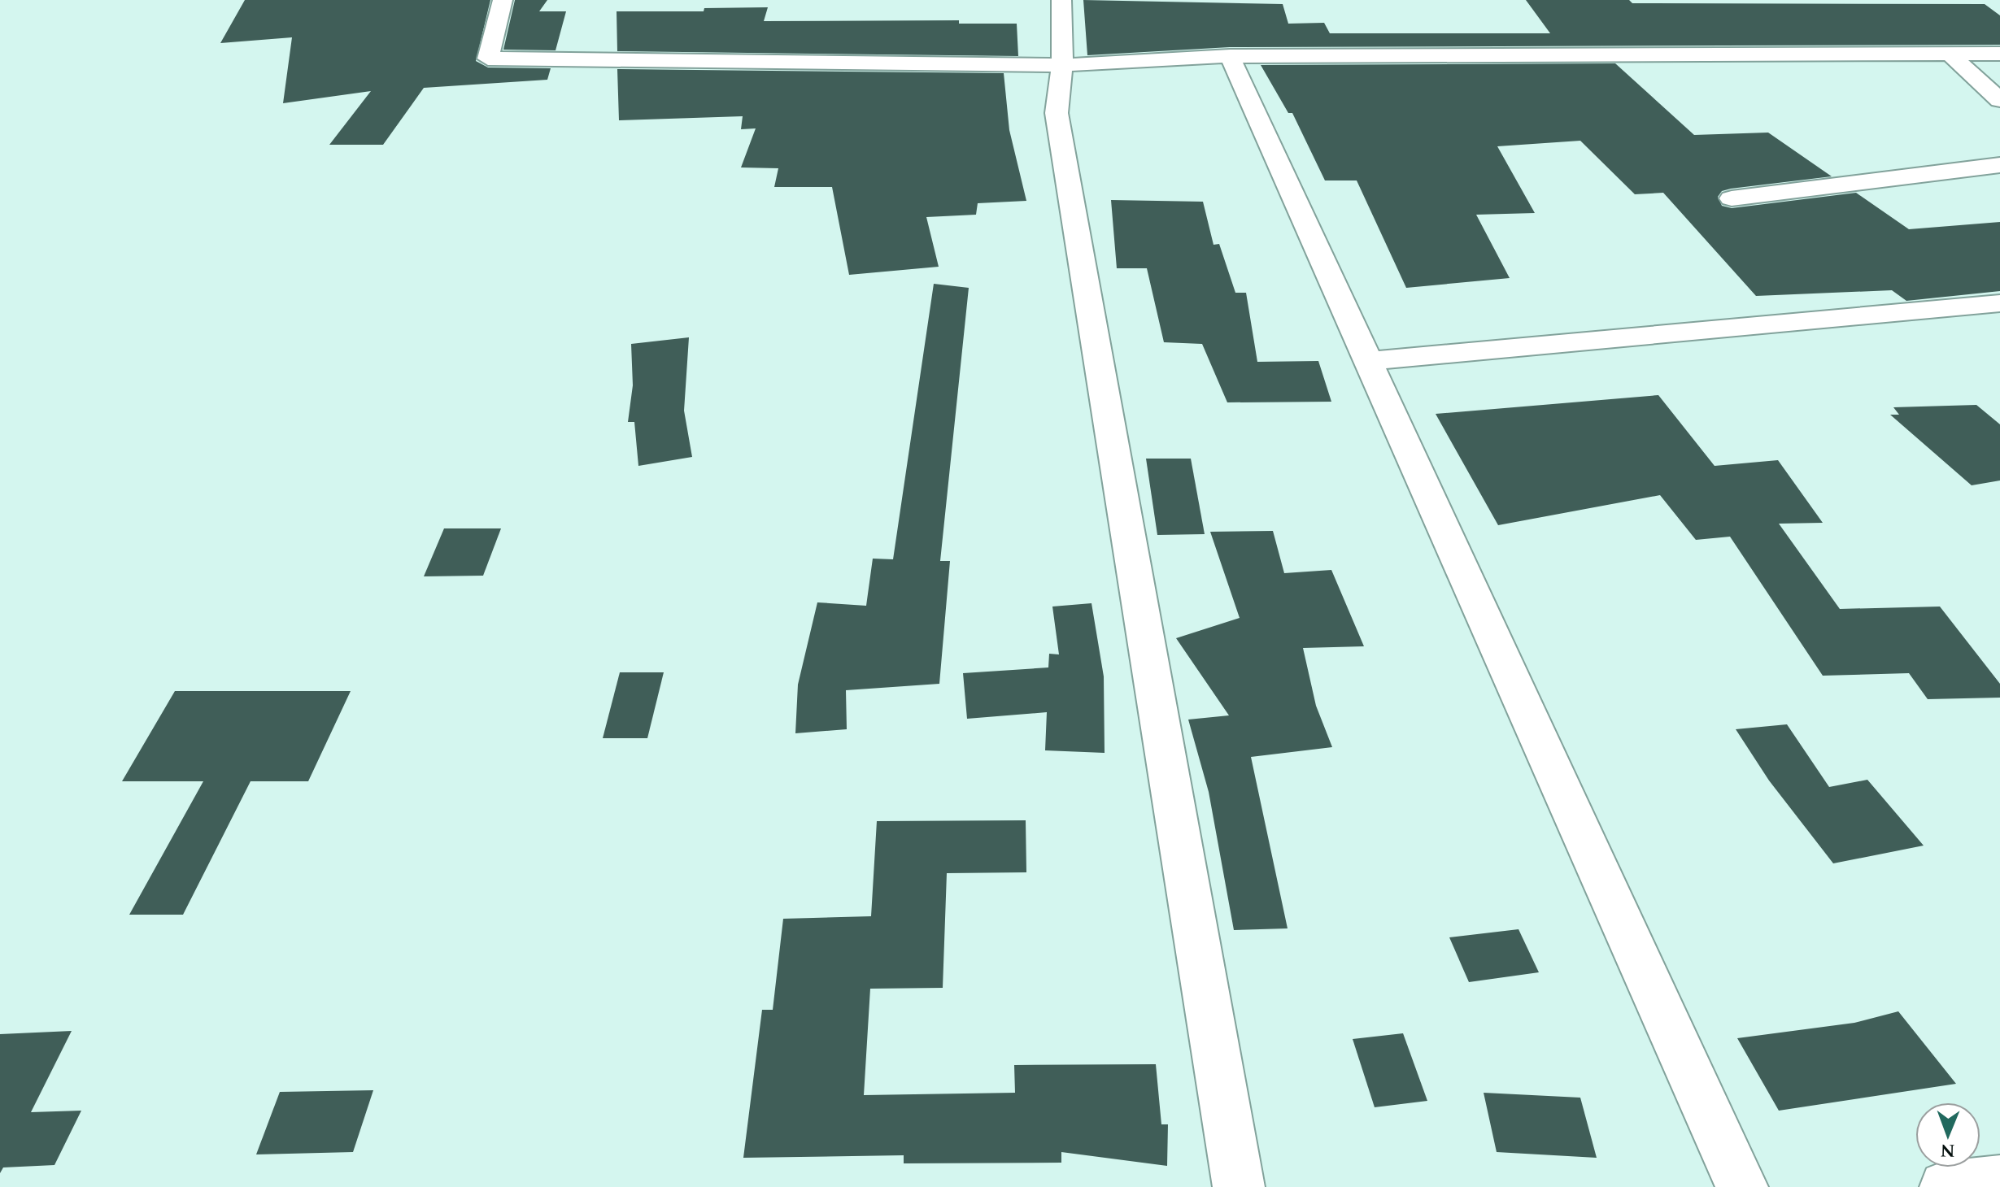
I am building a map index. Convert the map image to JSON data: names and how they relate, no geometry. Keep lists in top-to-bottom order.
{
  "north": "bottom"
}
